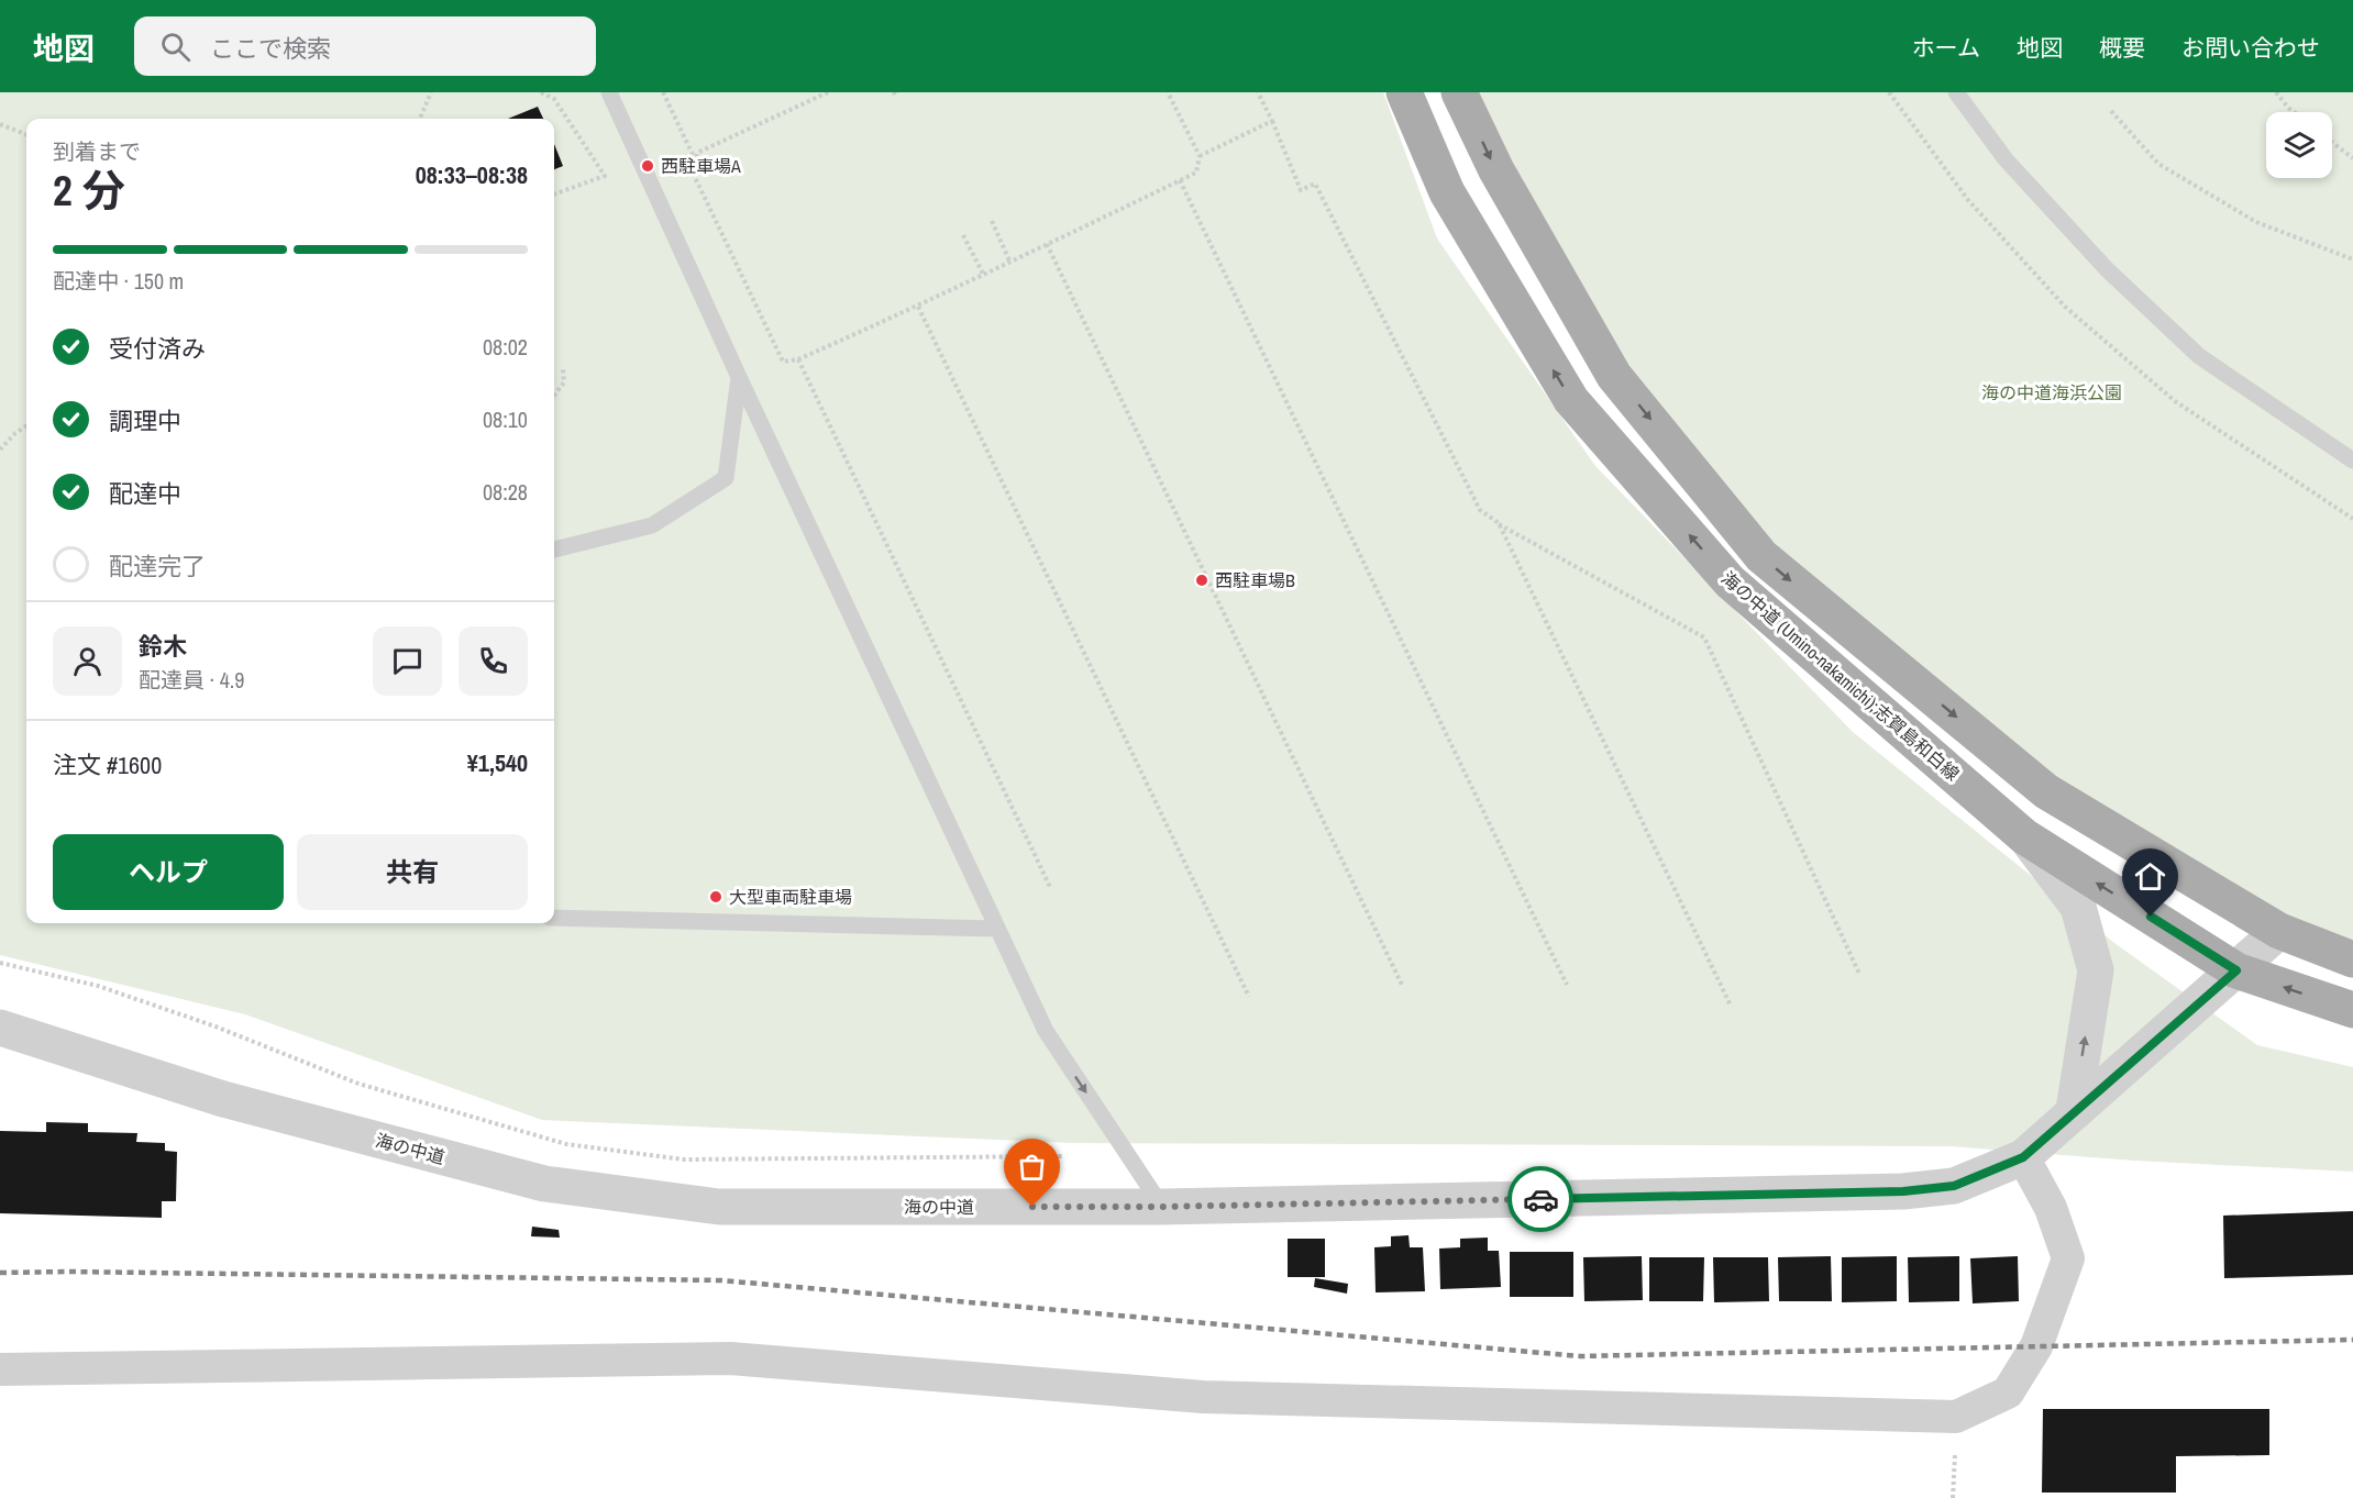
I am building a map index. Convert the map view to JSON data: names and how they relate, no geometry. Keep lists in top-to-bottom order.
{
  "streets": {
    "main road": ["海の中道 (Umino-nakamichi);志賀島和白線"],
    "street": ["海の中道"]
  },
  "crossings": [
    ["海の中道 (Umino-nakamichi);志賀島和白線", "海の中道"]
  ],
  "parks": ["海の中道海浜公園"],
  "places": ["西駐車場A", "西駐車場B", "大型車両駐車場"],
  "page": {
    "header": "地図",
    "search": "ここで検索",
    "nav": [
      "ホーム",
      "地図",
      "概要",
      "お問い合わせ"
    ],
    "heading": ["2 分", "到着まで", "08:33–08:38"],
    "panel": [
      "鈴木",
      "配達員 · 4.9",
      "注文 #1600",
      "¥1,540"
    ],
    "bar": "配達中 · 150 m",
    "list": [
      ["受付済み", "08:02"],
      ["調理中", "08:10"],
      ["配達中", "08:28"],
      "配達完了"
    ],
    "buttons": ["ヘルプ", "共有"]
  }
}
